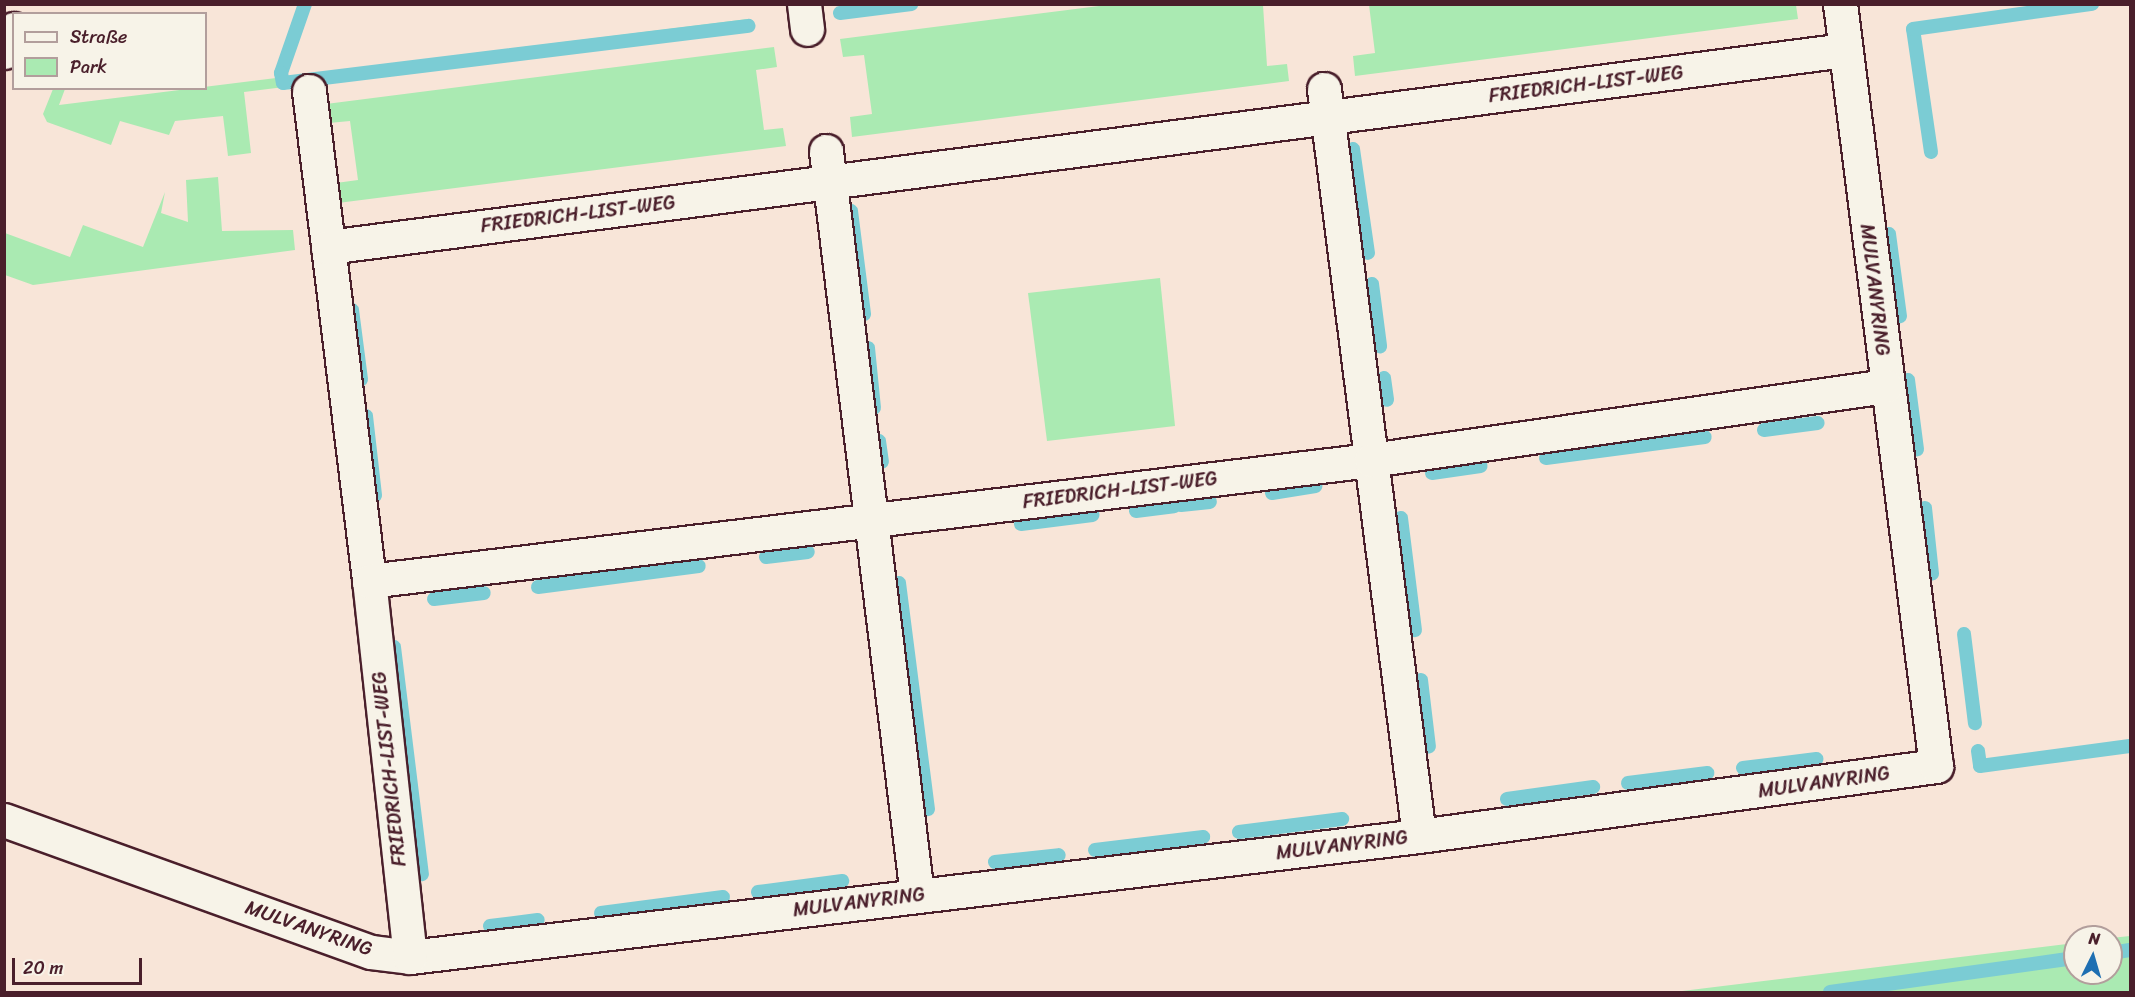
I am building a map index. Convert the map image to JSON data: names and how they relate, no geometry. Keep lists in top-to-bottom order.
{
  "streets": {
    "street": ["FRIEDRICH-LIST-WEG", "MULVANYRING"]
  },
  "crossings": [
    ["FRIEDRICH-LIST-WEG", "MULVANYRING"]
  ],
  "legend": ["Straße", "Park"],
  "scale_bar": "20 m",
  "north": "top"
}
